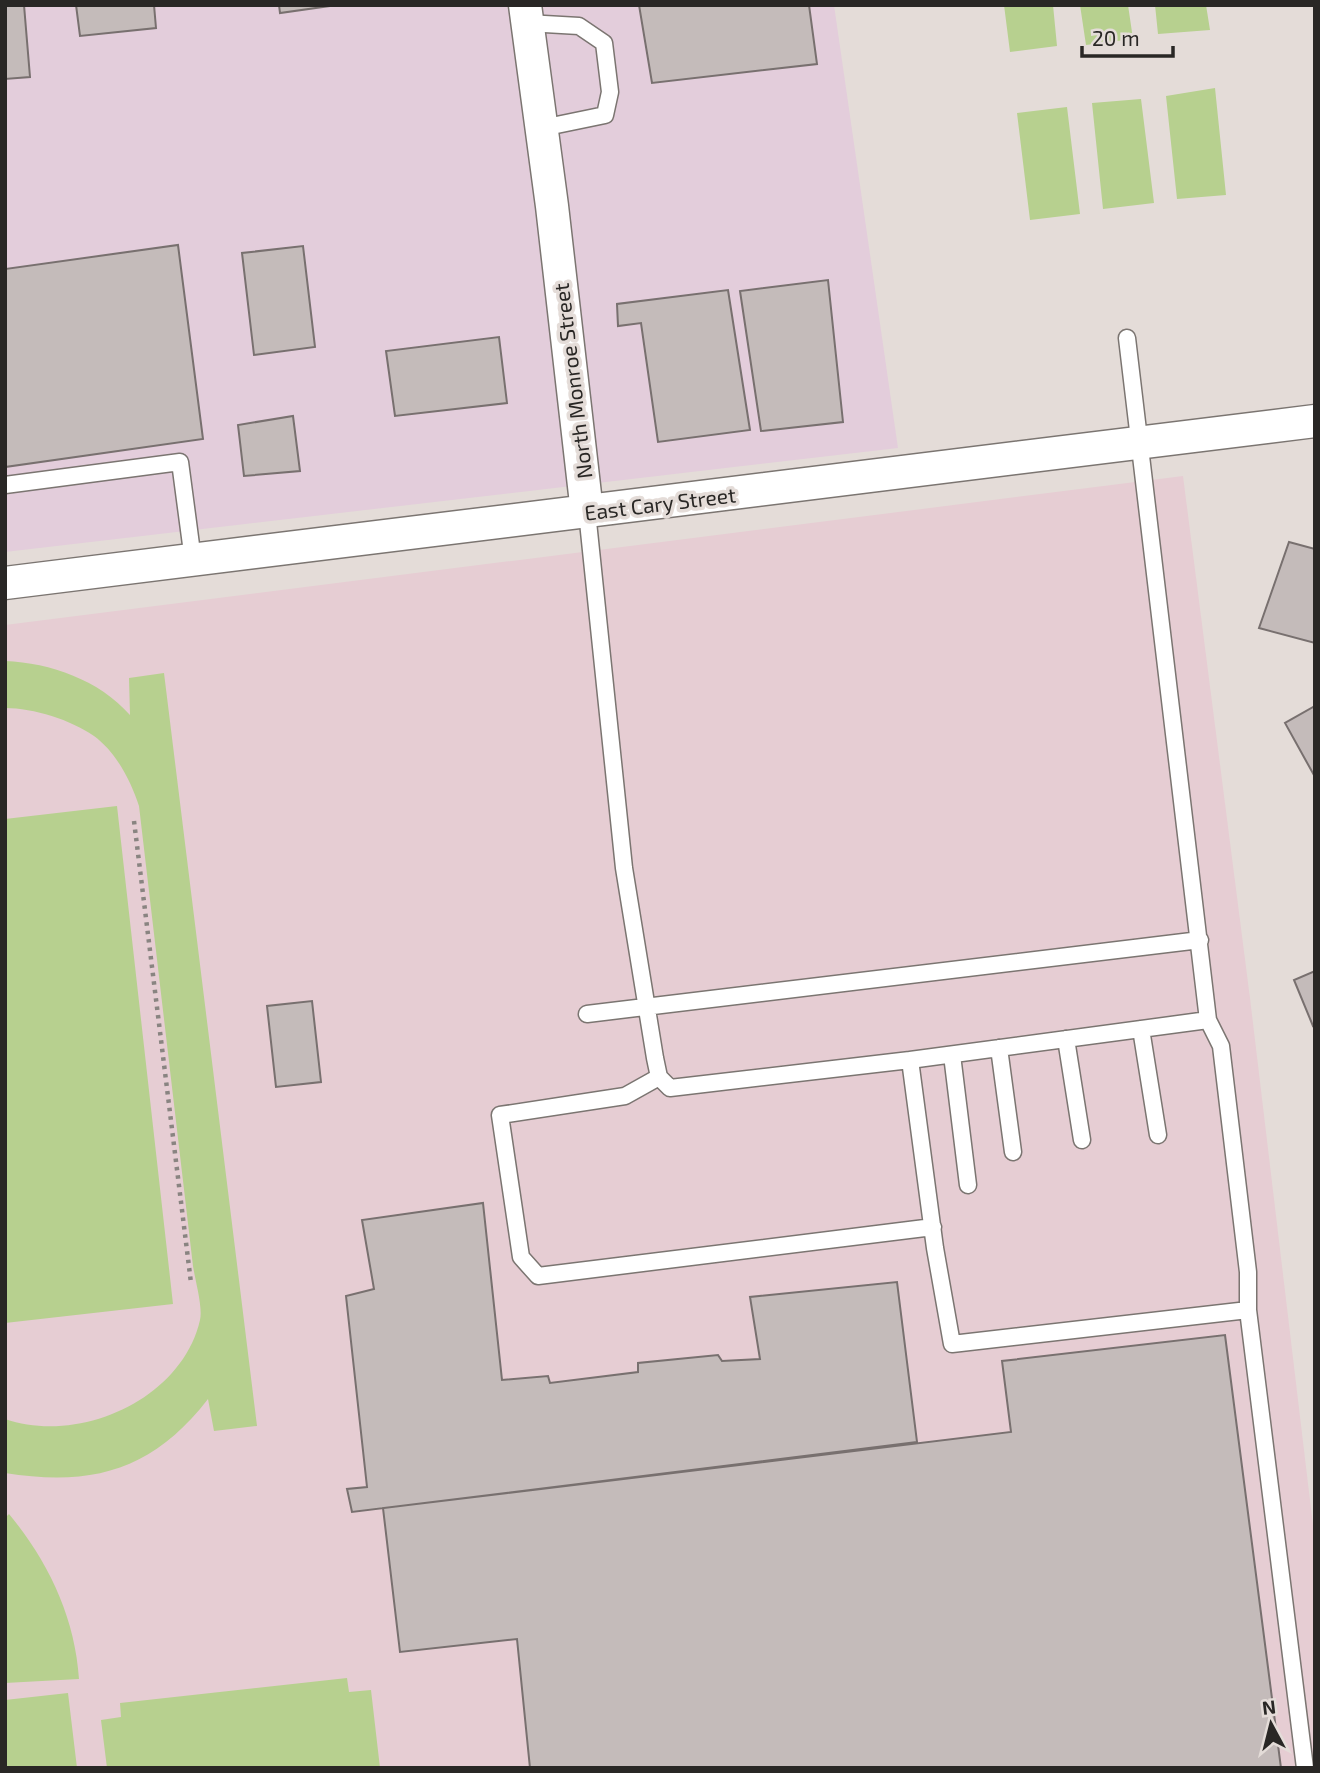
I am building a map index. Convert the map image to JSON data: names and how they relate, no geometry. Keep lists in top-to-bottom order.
{
  "streets": {
    "street": ["North Monroe Street", "East Cary Street"]
  },
  "crossings": [
    ["North Monroe Street", "East Cary Street"]
  ],
  "scale_bar": "20 m",
  "north": "top"
}
